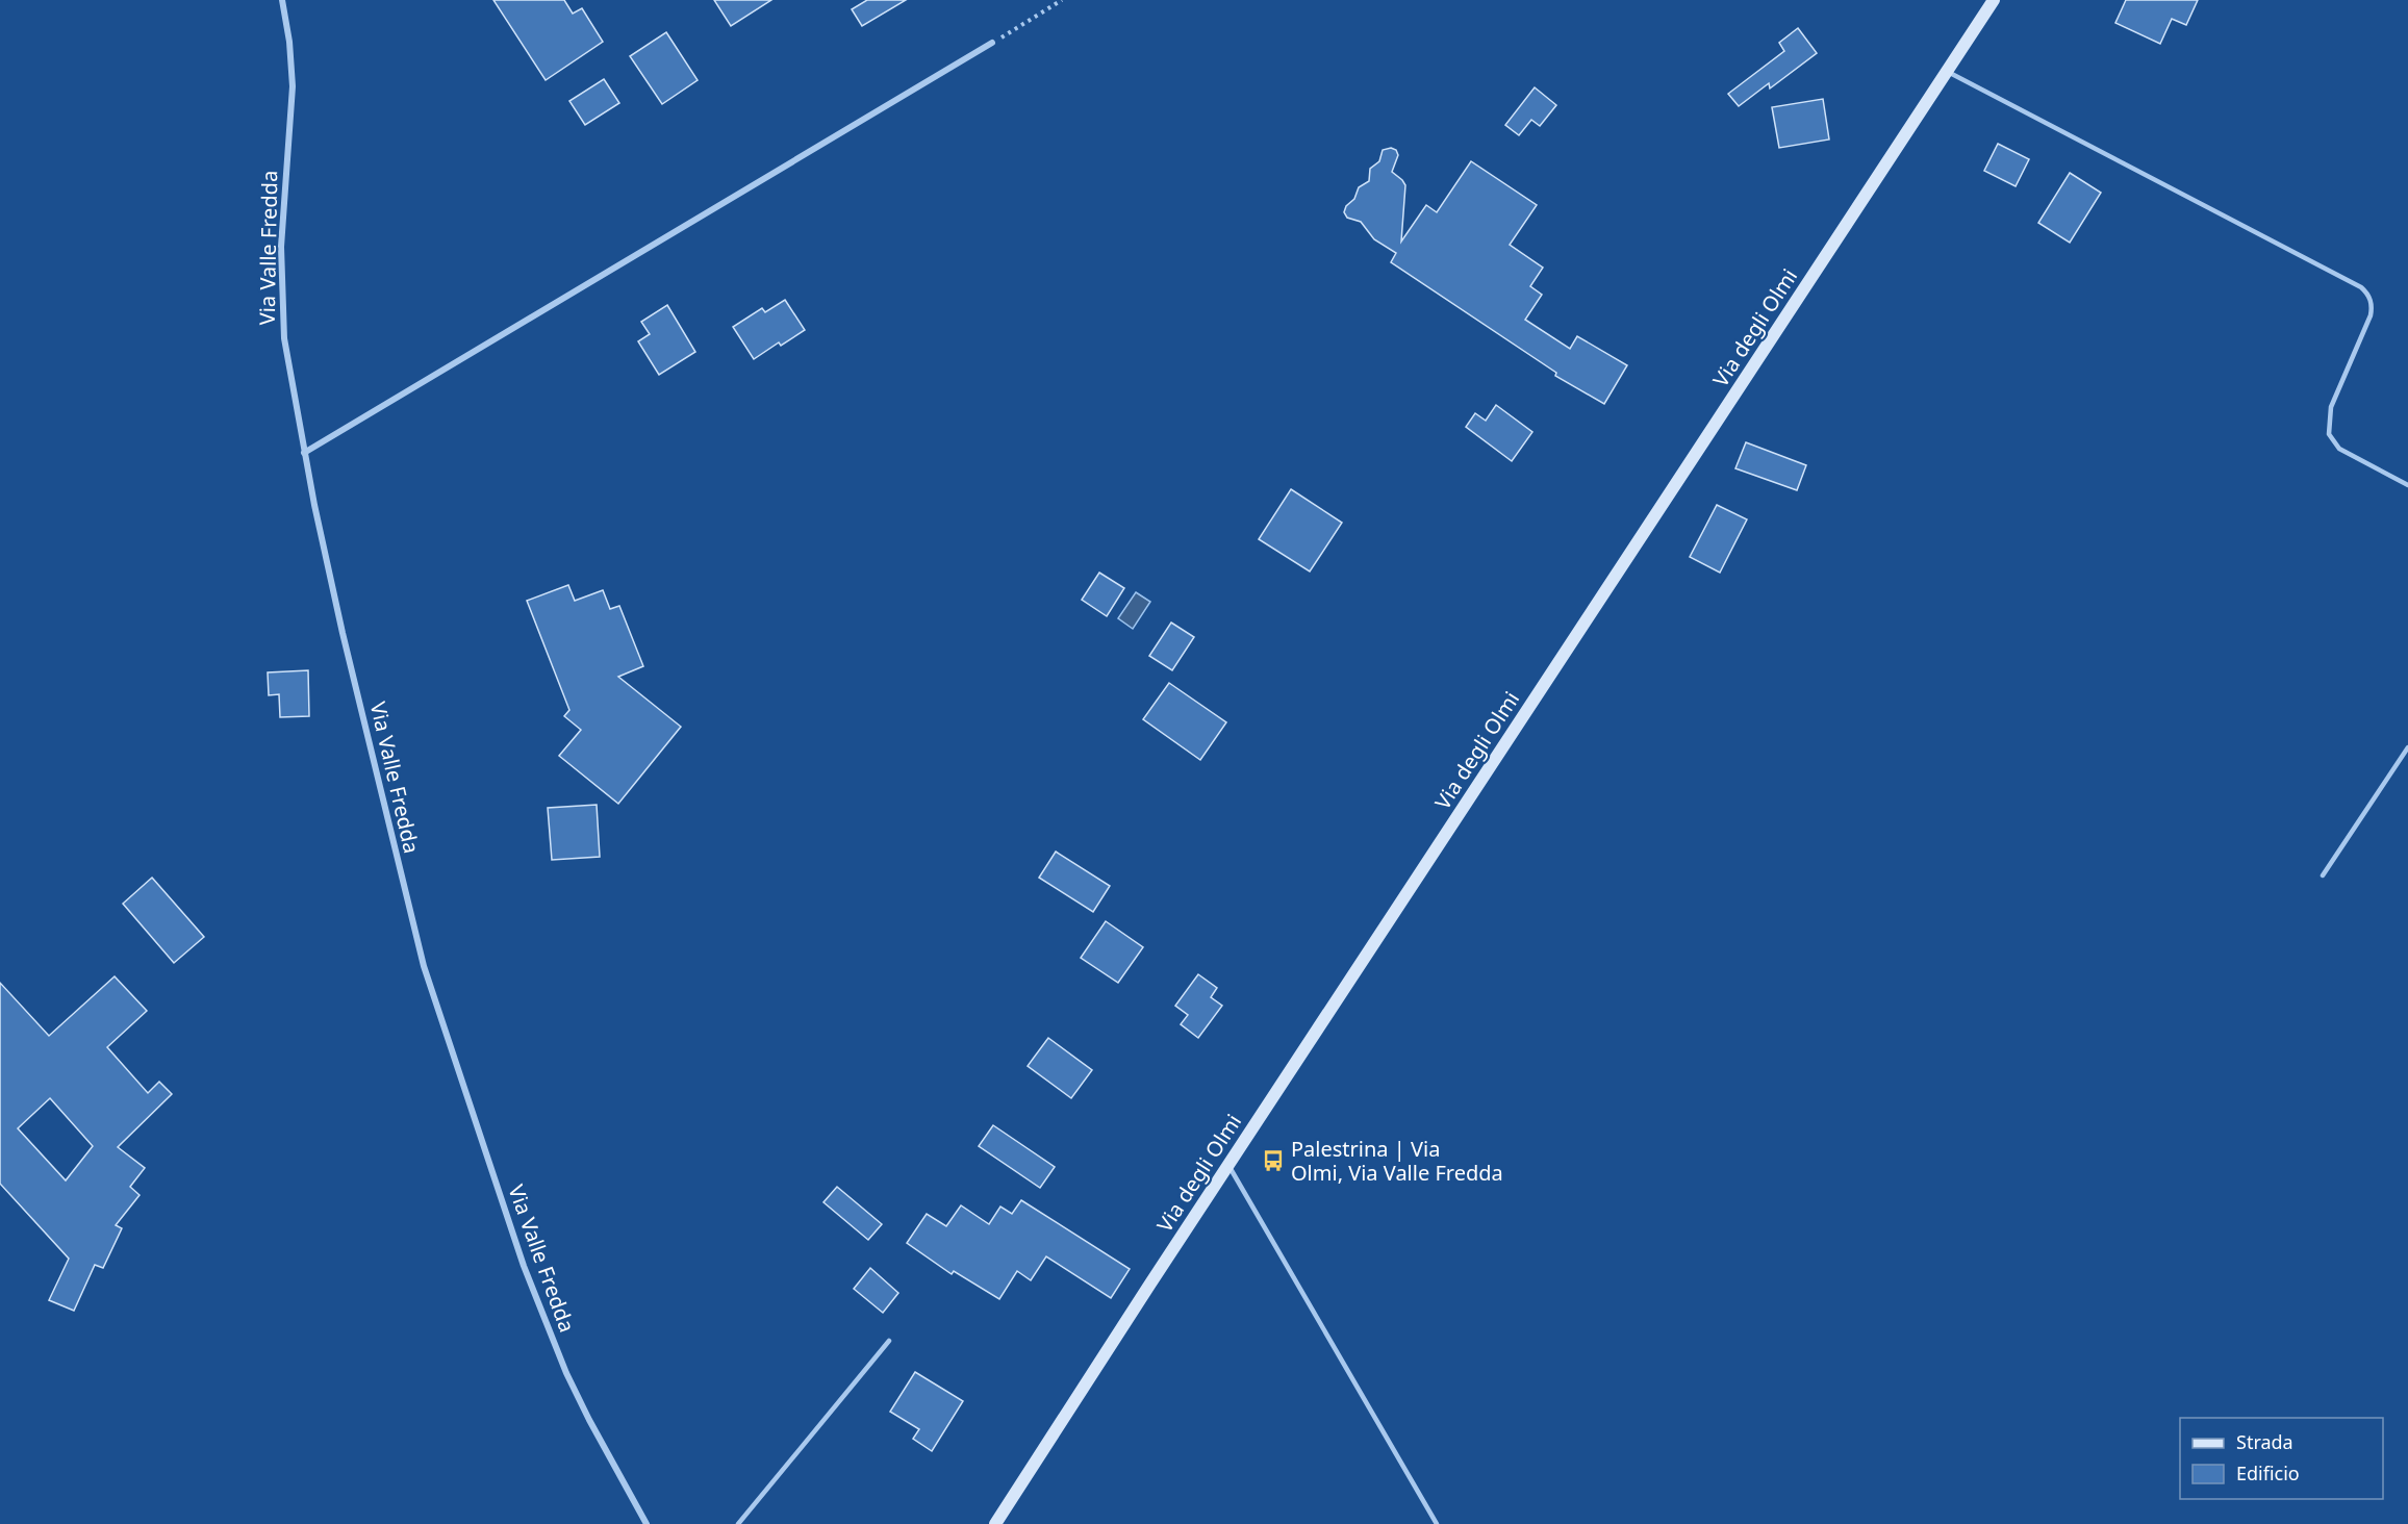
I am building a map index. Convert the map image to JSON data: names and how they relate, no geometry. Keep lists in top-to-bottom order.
{
  "streets": {
    "street": ["Via Valle Fredda", "Via degli Olmi"]
  },
  "places": {
    "bus stop": ["Palestrina | Via Olmi, Via Valle Fredda"]
  },
  "legend": ["Strada", "Edificio"]
}
